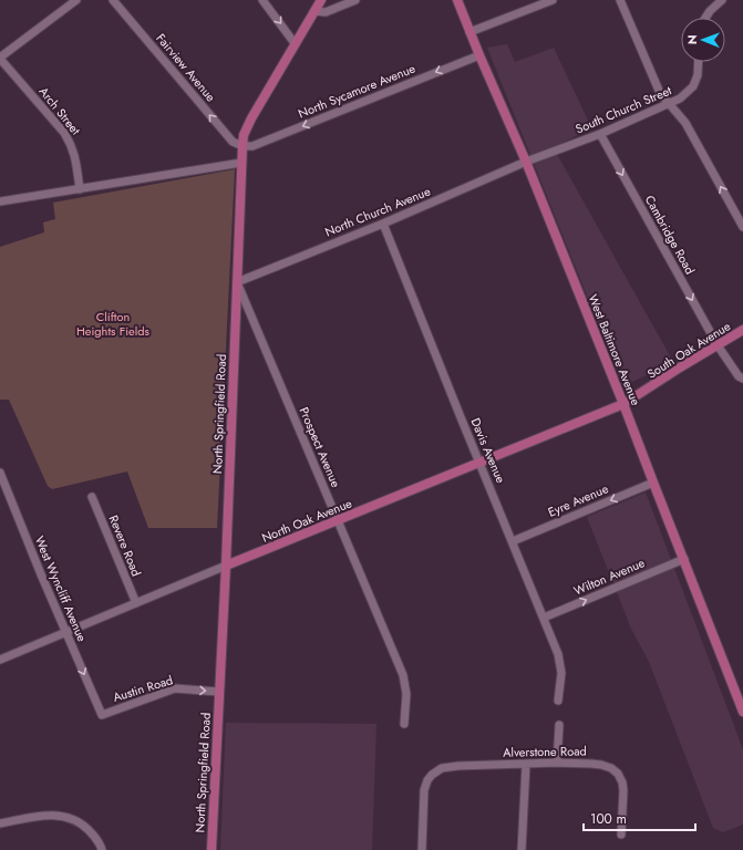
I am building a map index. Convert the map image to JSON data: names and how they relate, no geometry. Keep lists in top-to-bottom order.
{
  "streets": {
    "main road": [
      "West Baltimore Avenue",
      "South Oak Avenue",
      "North Springfield Road",
      "North Oak Avenue"
    ],
    "street": [
      "Fairview Avenue",
      "North Sycamore Avenue",
      "South Church Street",
      "Arch Street",
      "North Church Avenue",
      "Cambridge Road",
      "Prospect Avenue",
      "Davis Avenue",
      "Eyre Avenue",
      "Revere Road",
      "Wilton Avenue",
      "West Wyncliff Avenue",
      "Austin Road",
      "Alverstone Road"
    ]
  },
  "crossings": [
    ["Fairview Avenue", "North Sycamore Avenue"],
    ["Fairview Avenue", "North Springfield Road"],
    ["North Sycamore Avenue", "West Baltimore Avenue"],
    ["North Sycamore Avenue", "North Springfield Road"],
    ["South Church Street", "North Church Avenue"],
    ["South Church Street", "Cambridge Road"],
    ["South Church Street", "West Baltimore Avenue"],
    ["North Church Avenue", "West Baltimore Avenue"],
    ["North Church Avenue", "North Springfield Road"],
    ["North Church Avenue", "Prospect Avenue"],
    ["North Church Avenue", "Davis Avenue"],
    ["Cambridge Road", "South Oak Avenue"],
    ["West Baltimore Avenue", "South Oak Avenue"],
    ["West Baltimore Avenue", "Eyre Avenue"],
    ["West Baltimore Avenue", "North Oak Avenue"],
    ["West Baltimore Avenue", "Wilton Avenue"],
    ["South Oak Avenue", "North Oak Avenue"],
    ["North Springfield Road", "Prospect Avenue"],
    ["North Springfield Road", "North Oak Avenue"],
    ["North Springfield Road", "Austin Road"],
    ["Prospect Avenue", "North Oak Avenue"],
    ["Davis Avenue", "Eyre Avenue"],
    ["Davis Avenue", "North Oak Avenue"],
    ["Davis Avenue", "Wilton Avenue"],
    ["North Oak Avenue", "Revere Road"],
    ["North Oak Avenue", "West Wyncliff Avenue"],
    ["West Wyncliff Avenue", "Austin Road"]
  ],
  "one_way": [
    "Fairview Avenue",
    "North Sycamore Avenue",
    "Cambridge Road",
    "Eyre Avenue",
    "Wilton Avenue",
    "Austin Road"
  ],
  "parks": ["Clifton Heights Fields"],
  "scale_bar": "100 m",
  "north": "left"
}
